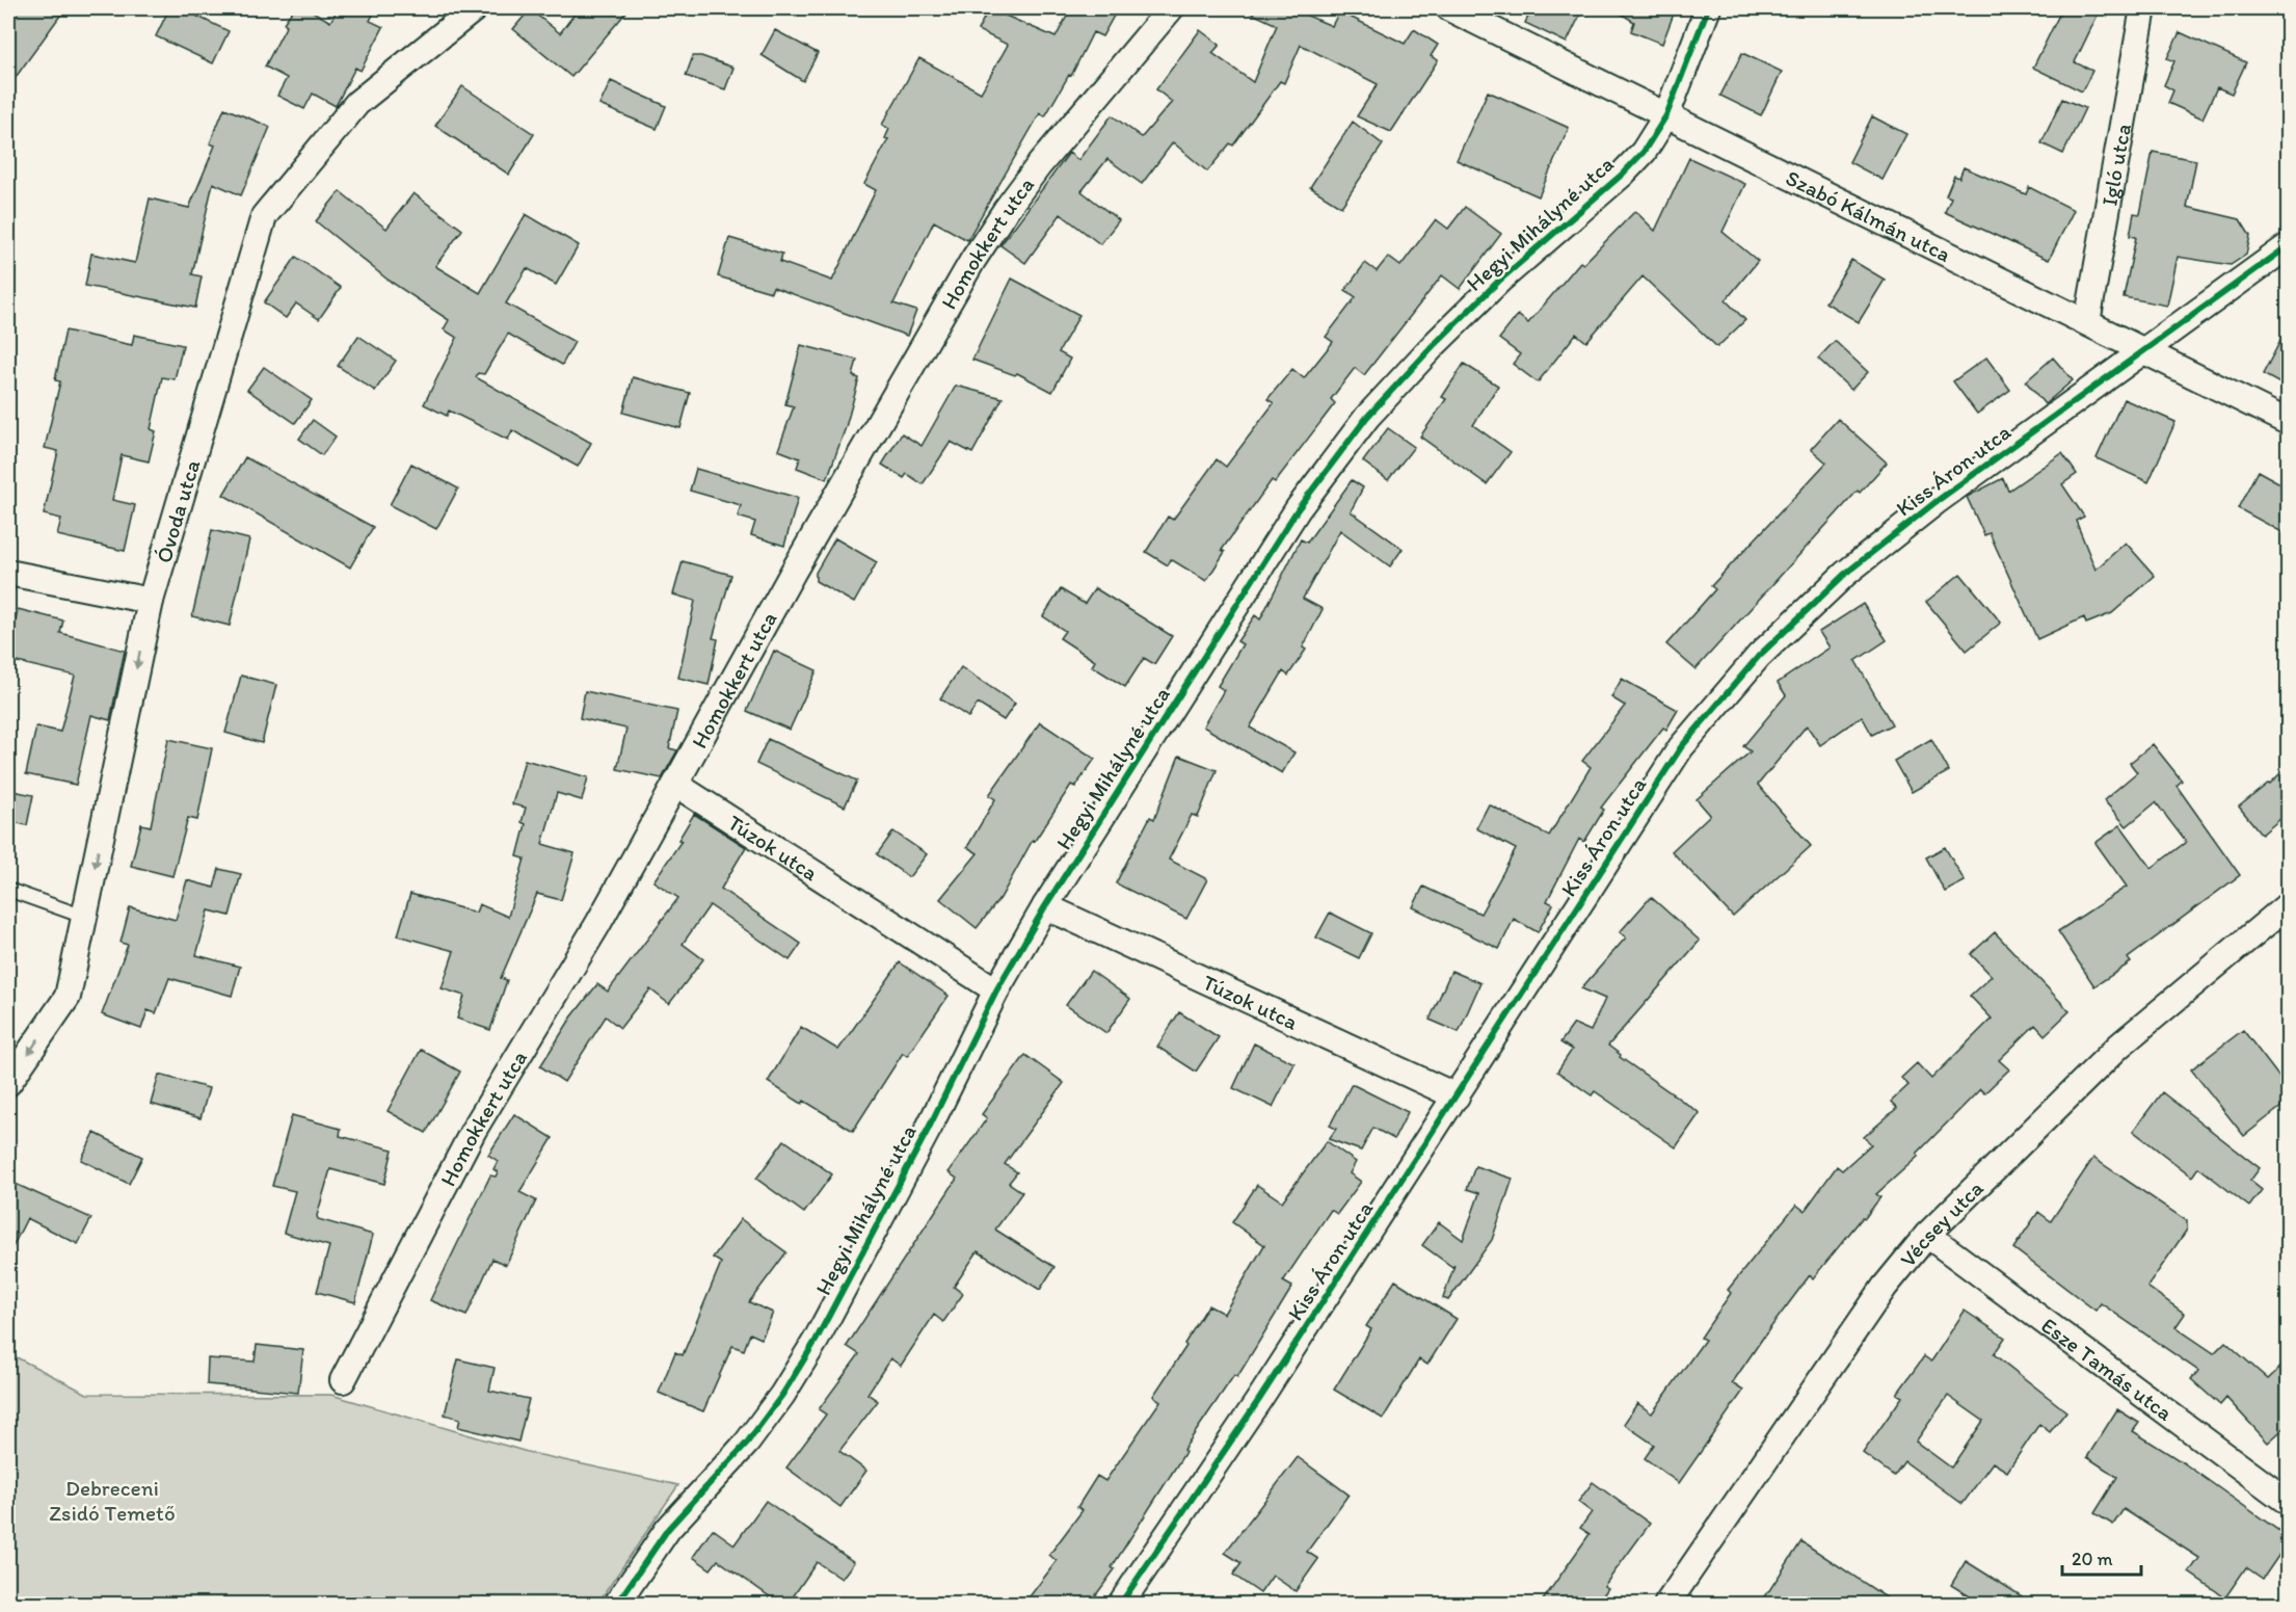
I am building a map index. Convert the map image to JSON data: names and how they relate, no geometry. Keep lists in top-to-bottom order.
{
  "streets": {
    "street": [
      "Igló utca",
      "Szabó Kálmán utca",
      "Hegyi Mihályné utca",
      "Homokkert utca",
      "Kiss Áron utca",
      "Óvoda utca",
      "Túzok utca",
      "Vécsey utca",
      "Esze Tamás utca"
    ]
  },
  "crossings": [
    ["Igló utca", "Szabó Kálmán utca"],
    ["Szabó Kálmán utca", "Hegyi Mihályné utca"],
    ["Szabó Kálmán utca", "Kiss Áron utca"],
    ["Hegyi Mihályné utca", "Túzok utca"],
    ["Homokkert utca", "Túzok utca"],
    ["Kiss Áron utca", "Túzok utca"],
    ["Vécsey utca", "Esze Tamás utca"]
  ],
  "one_way": ["Óvoda utca"],
  "parks": ["Debreceni Zsidó Temető"],
  "scale_bar": "20 m"
}
